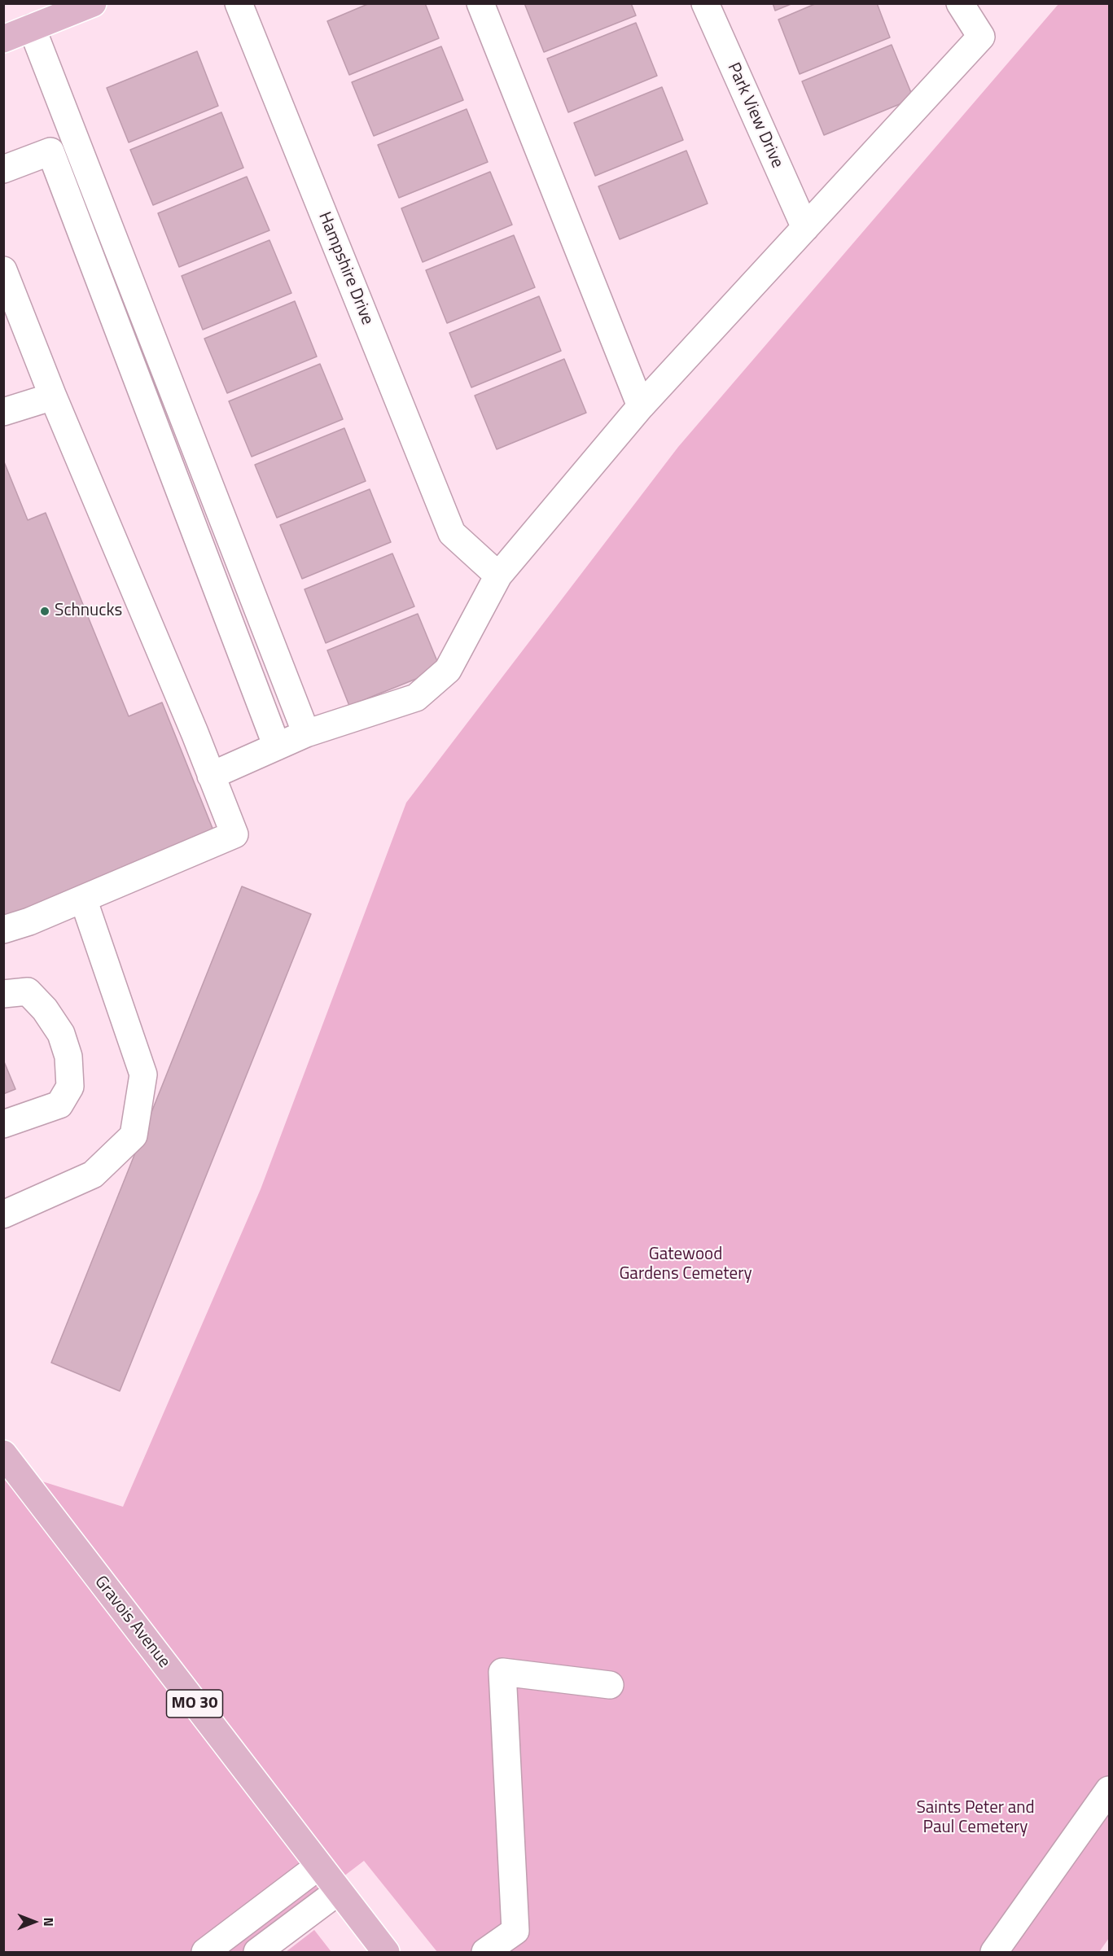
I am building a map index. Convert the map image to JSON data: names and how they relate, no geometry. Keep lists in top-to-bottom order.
{
  "streets": {
    "main road": ["Gravois Avenue", "MO 30"],
    "street": ["Park View Drive", "Hampshire Drive"]
  },
  "parks": ["Gatewood Gardens Cemetery", "Saints Peter and Paul Cemetery"],
  "places": ["Schnucks"],
  "north": "right"
}
